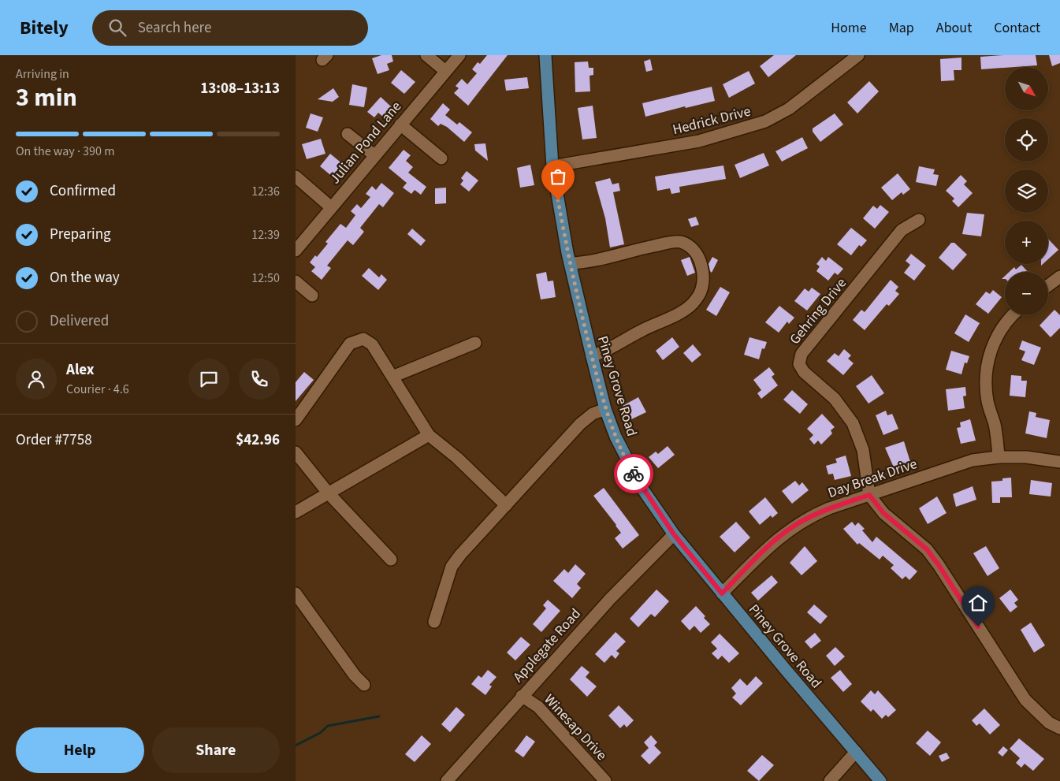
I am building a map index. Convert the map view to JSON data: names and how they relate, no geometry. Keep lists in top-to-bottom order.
{
  "streets": {
    "main road": ["Piney Grove Road"],
    "street": [
      "Hedrick Drive",
      "Julian Pond Lane",
      "Gehring Drive",
      "Day Break Drive",
      "Applegate Road",
      "Winesap Drive"
    ]
  },
  "crossings": [
    ["Hedrick Drive", "Piney Grove Road"],
    ["Gehring Drive", "Day Break Drive"],
    ["Piney Grove Road", "Day Break Drive"],
    ["Piney Grove Road", "Applegate Road"],
    ["Applegate Road", "Winesap Drive"]
  ],
  "north": "bottom right",
  "page": {
    "header": "Bitely",
    "search": "Search here",
    "nav": [
      "Home",
      "Map",
      "About",
      "Contact"
    ],
    "heading": ["3 min", "Arriving in", "13:08–13:13"],
    "panel": [
      "Alex",
      "Courier · 4.6",
      "Order #7758",
      "$42.96"
    ],
    "map_buttons": ["+", "−"],
    "bar": "On the way · 390 m",
    "list": [
      ["Confirmed", "12:36"],
      ["Preparing", "12:39"],
      ["On the way", "12:50"],
      "Delivered"
    ],
    "buttons": ["Help", "Share"]
  }
}
